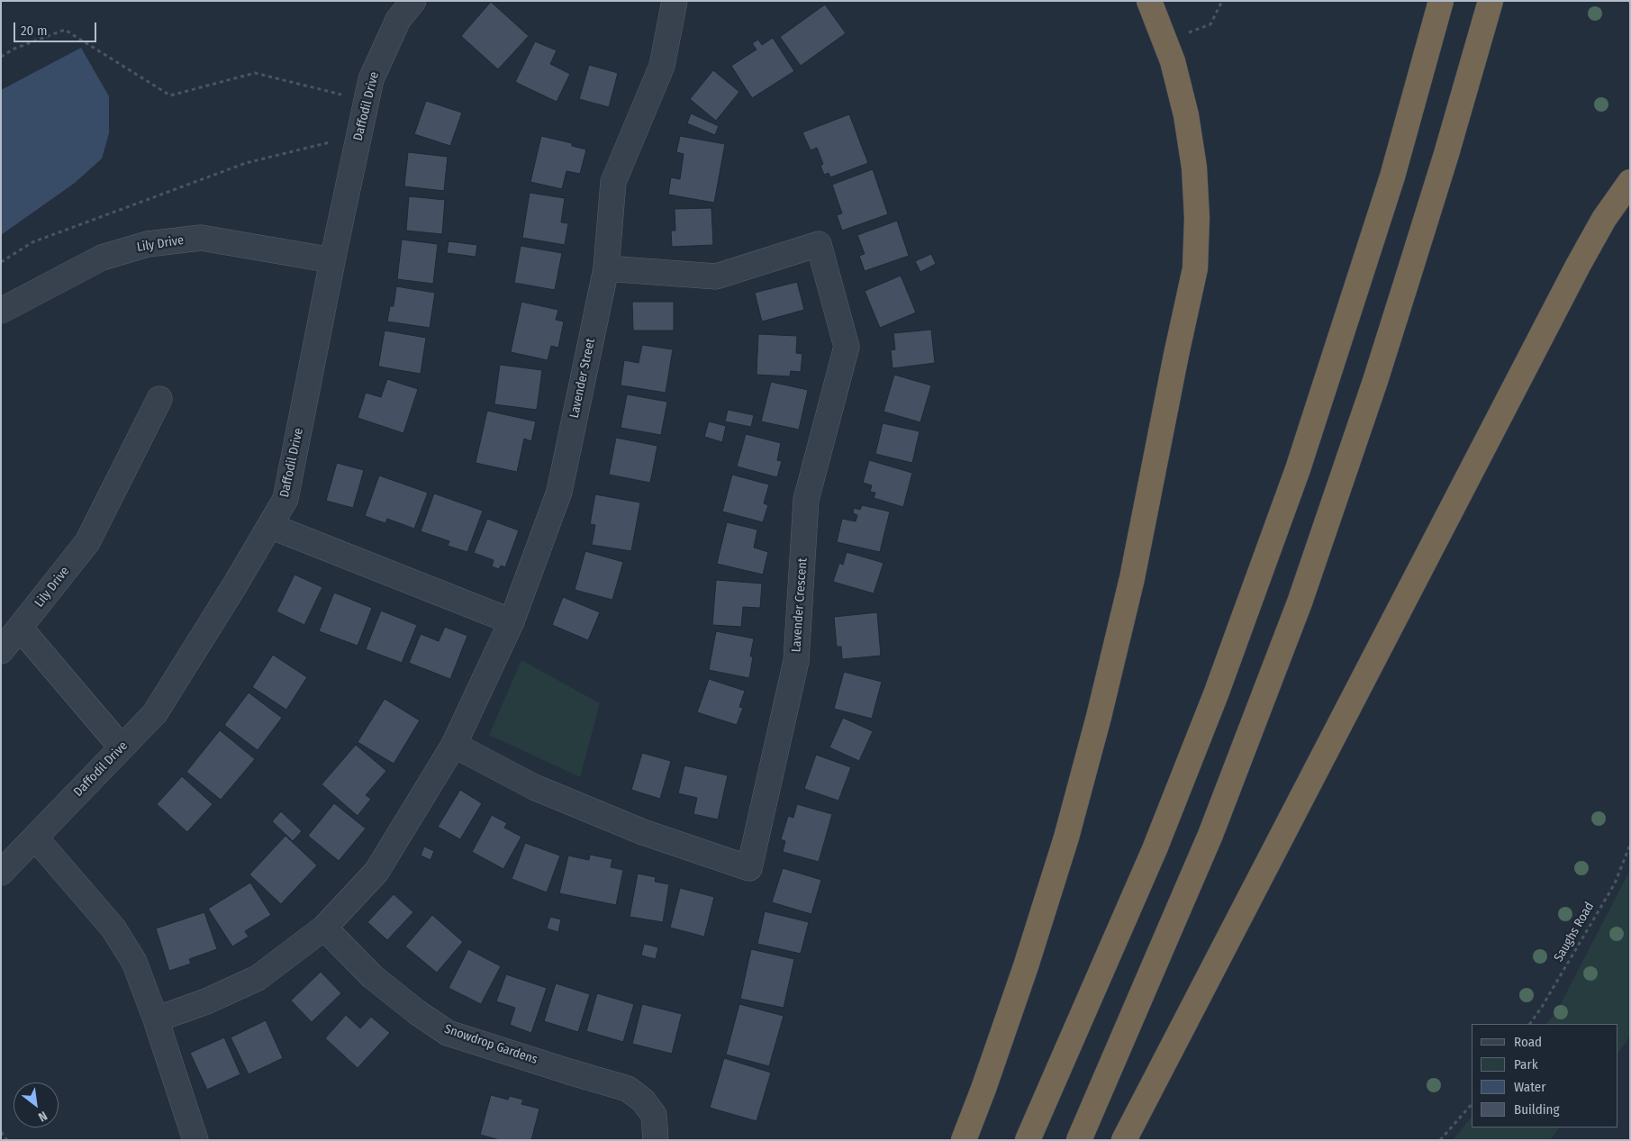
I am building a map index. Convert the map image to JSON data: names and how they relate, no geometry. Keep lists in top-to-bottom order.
{
  "streets": {
    "street": [
      "Daffodil Drive",
      "Lily Drive",
      "Lavender Street",
      "Lavender Crescent",
      "Snowdrop Gardens"
    ],
    "path": ["Saughs Road"]
  },
  "crossings": [
    ["Daffodil Drive", "Lily Drive"],
    ["Lavender Street", "Lavender Crescent"],
    ["Lavender Street", "Snowdrop Gardens"]
  ],
  "legend": [
    "Road",
    "Park",
    "Water",
    "Building"
  ],
  "scale_bar": "20 m",
  "north": "bottom right"
}
